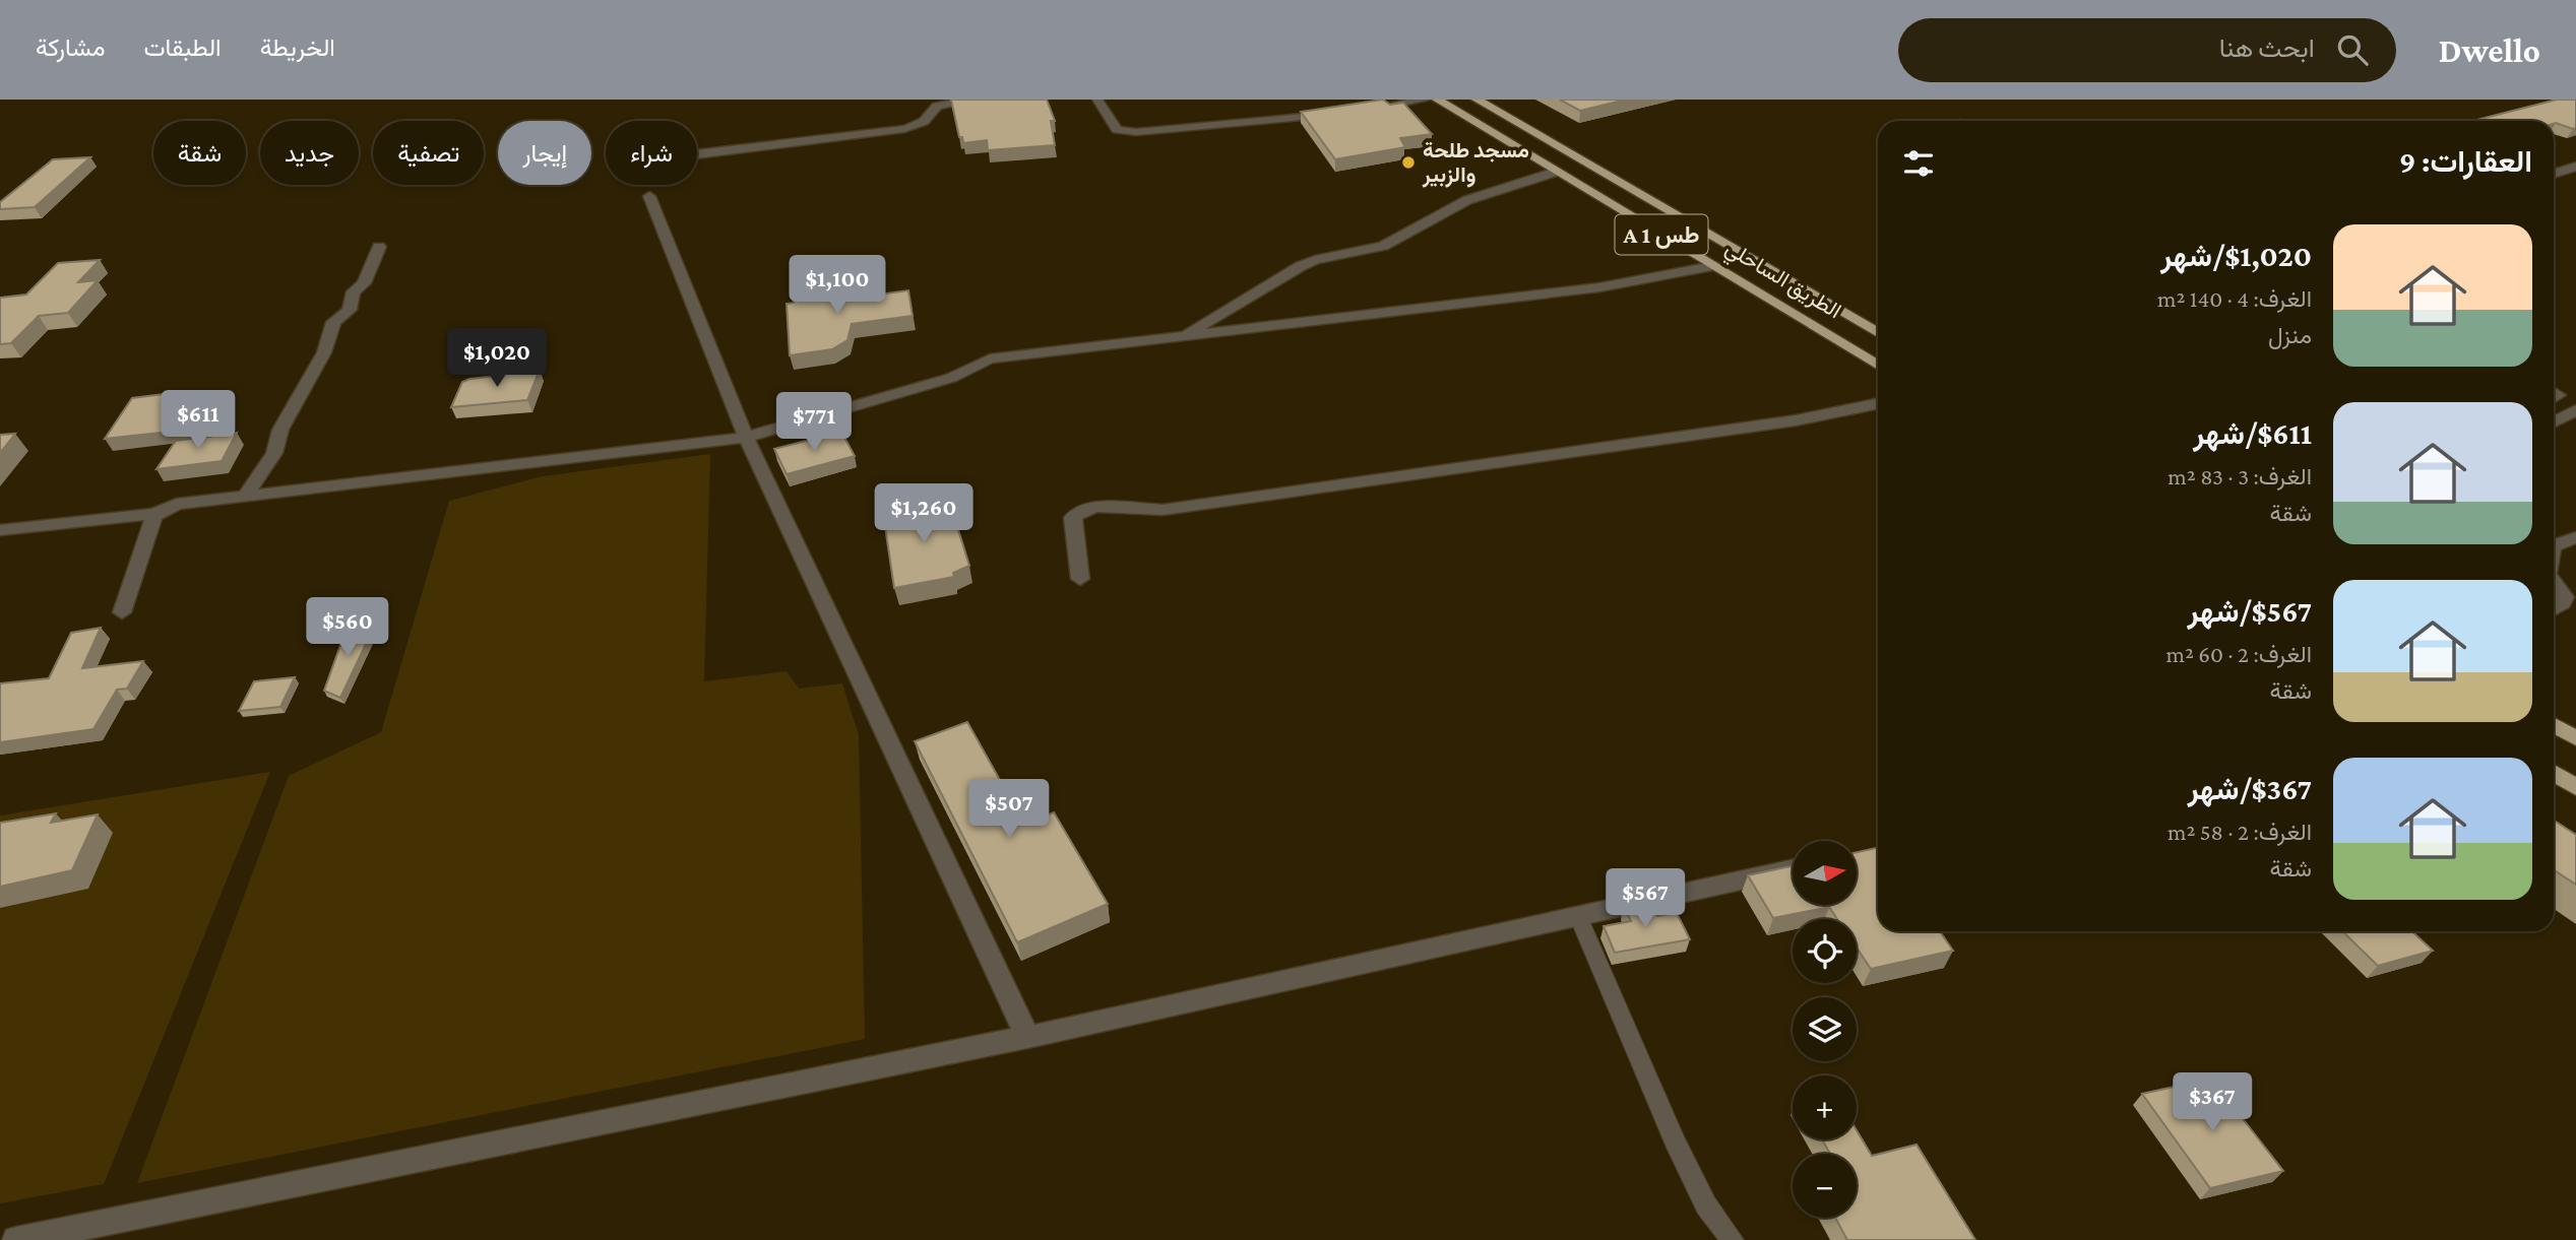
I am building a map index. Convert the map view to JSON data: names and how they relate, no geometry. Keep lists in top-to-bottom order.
{
  "streets": {
    "highway": ["A 1 طس", "الطريق الساحلي"]
  },
  "places": ["مسجد طلحة والزبير"],
  "north": "right",
  "page": {
    "header": "Dwello",
    "search": "ابحث هنا",
    "nav": ["الخريطة", "الطبقات", "مشاركة"],
    "chip": [
      "شراء",
      "إيجار",
      "تصفية",
      "جديد",
      "شقة"
    ],
    "heading": "العقارات: 9",
    "list": [
      {
        "name": "$1,020/شهر",
        "note": "الغرف: 4 · 140 m² · منزل"
      },
      {
        "name": "$611/شهر",
        "note": "الغرف: 3 · 83 m² · شقة"
      },
      {
        "name": "$567/شهر",
        "note": "الغرف: 2 · 60 m² · شقة"
      },
      {
        "name": "$367/شهر",
        "note": "الغرف: 2 · 58 m² · شقة"
      }
    ],
    "price": [
      "$1,100",
      "$1,020",
      "$611",
      "$771",
      "$1,260",
      "$560",
      "$507",
      "$567",
      "$367"
    ],
    "map_buttons": ["+", "−"]
  }
}
